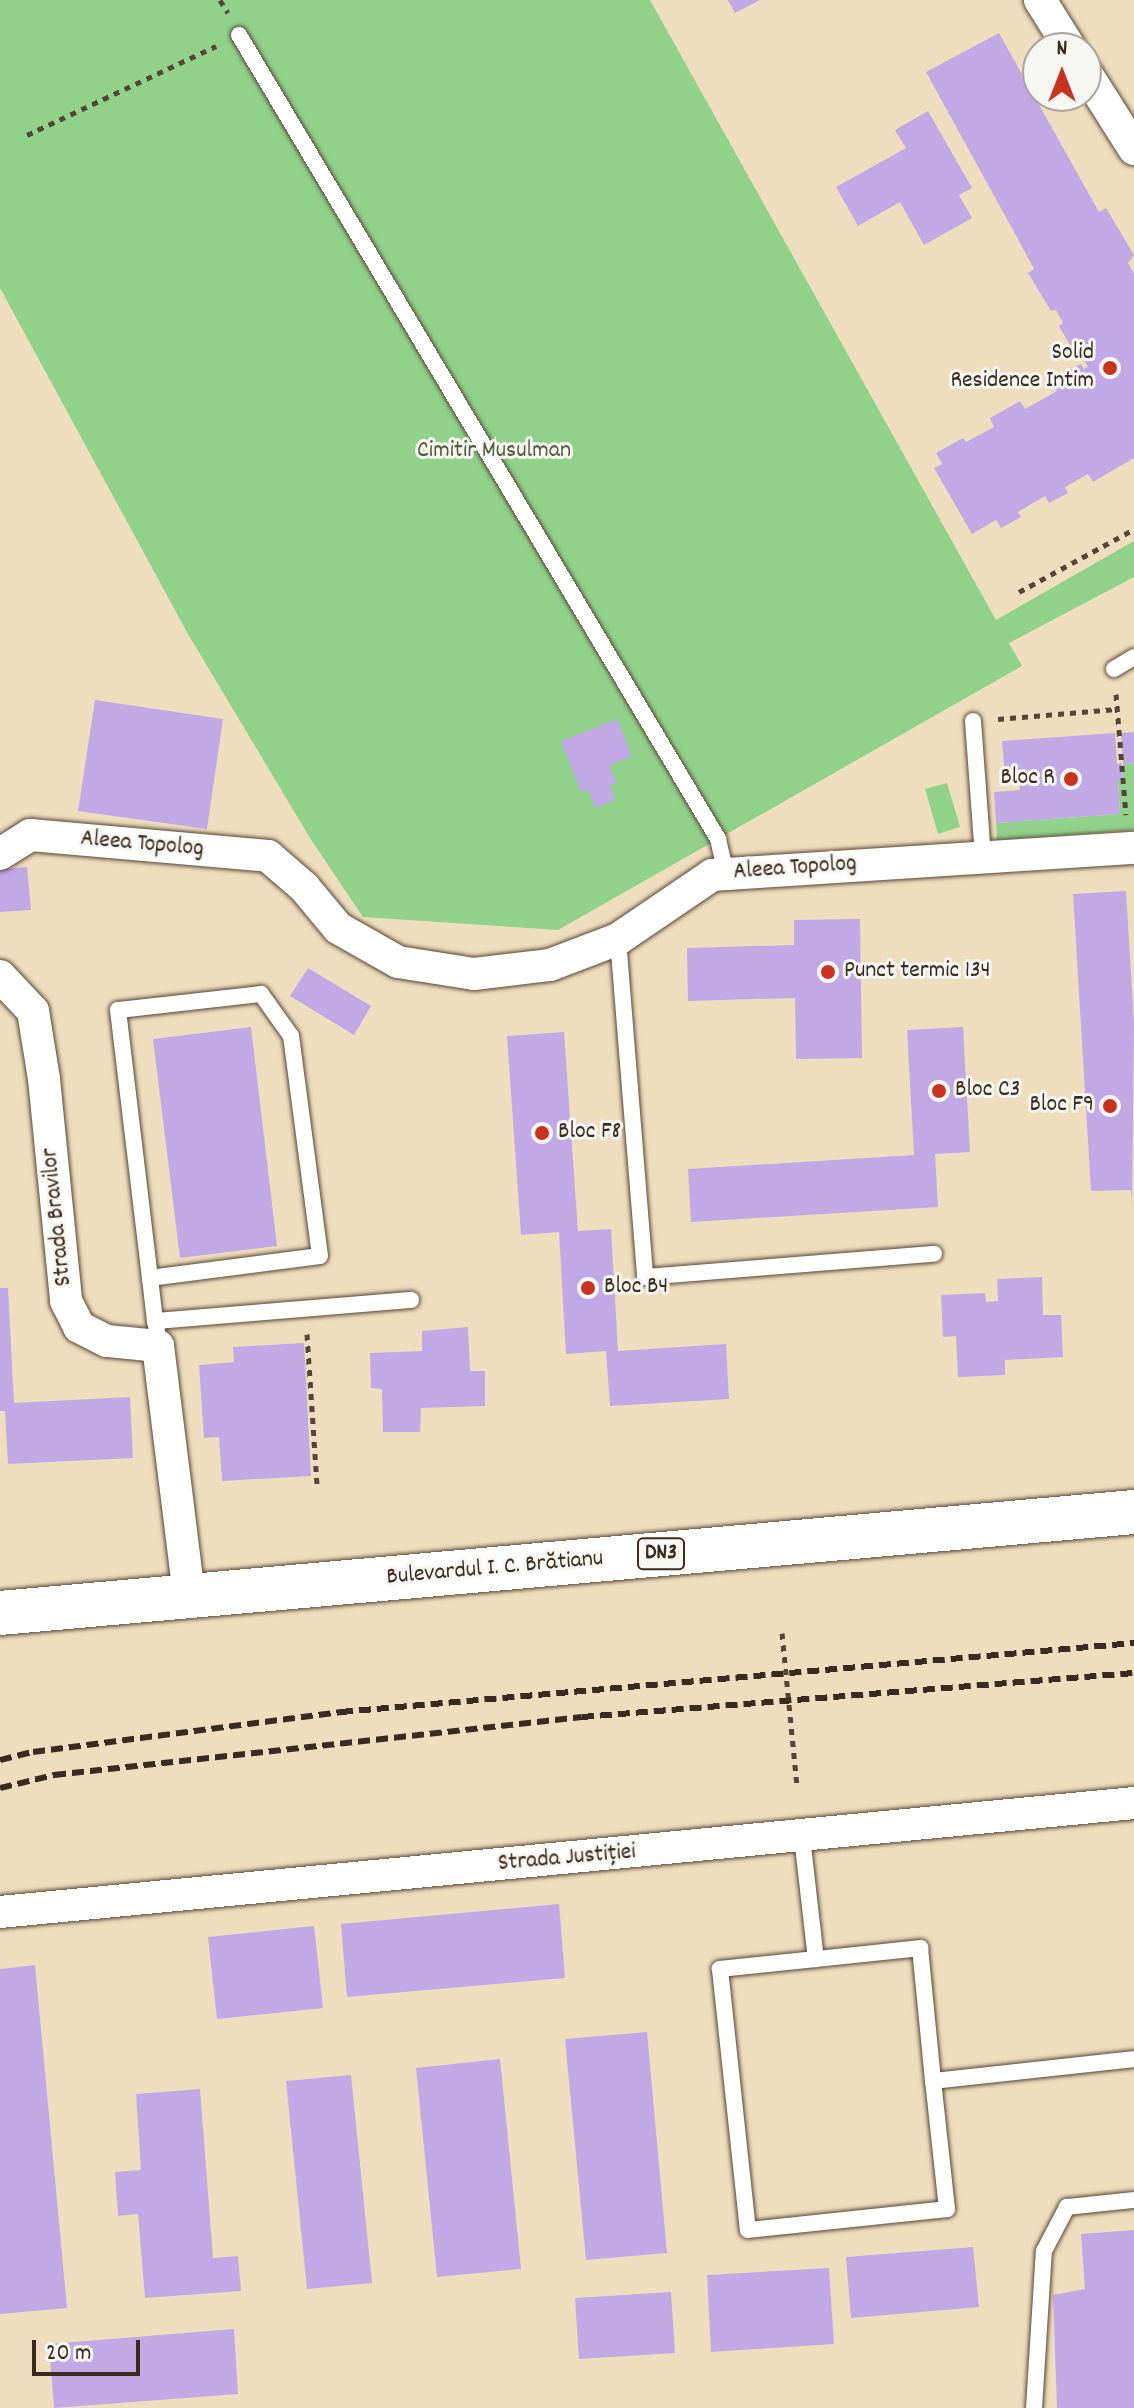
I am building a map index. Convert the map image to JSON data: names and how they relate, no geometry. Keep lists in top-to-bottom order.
{
  "streets": {
    "main road": ["DN3", "Bulevardul I. C. Brătianu"],
    "street": ["Aleea Topolog", "Strada Bravilor", "Strada Justiției"]
  },
  "parks": ["Cimitir Musulman"],
  "places": [
    "Solid Residence Intim",
    "Bloc R",
    "Punct termic 134",
    "Bloc C3",
    "Bloc F9",
    "Bloc F8",
    "Bloc B4"
  ],
  "scale_bar": "20 m",
  "north": "top"
}
